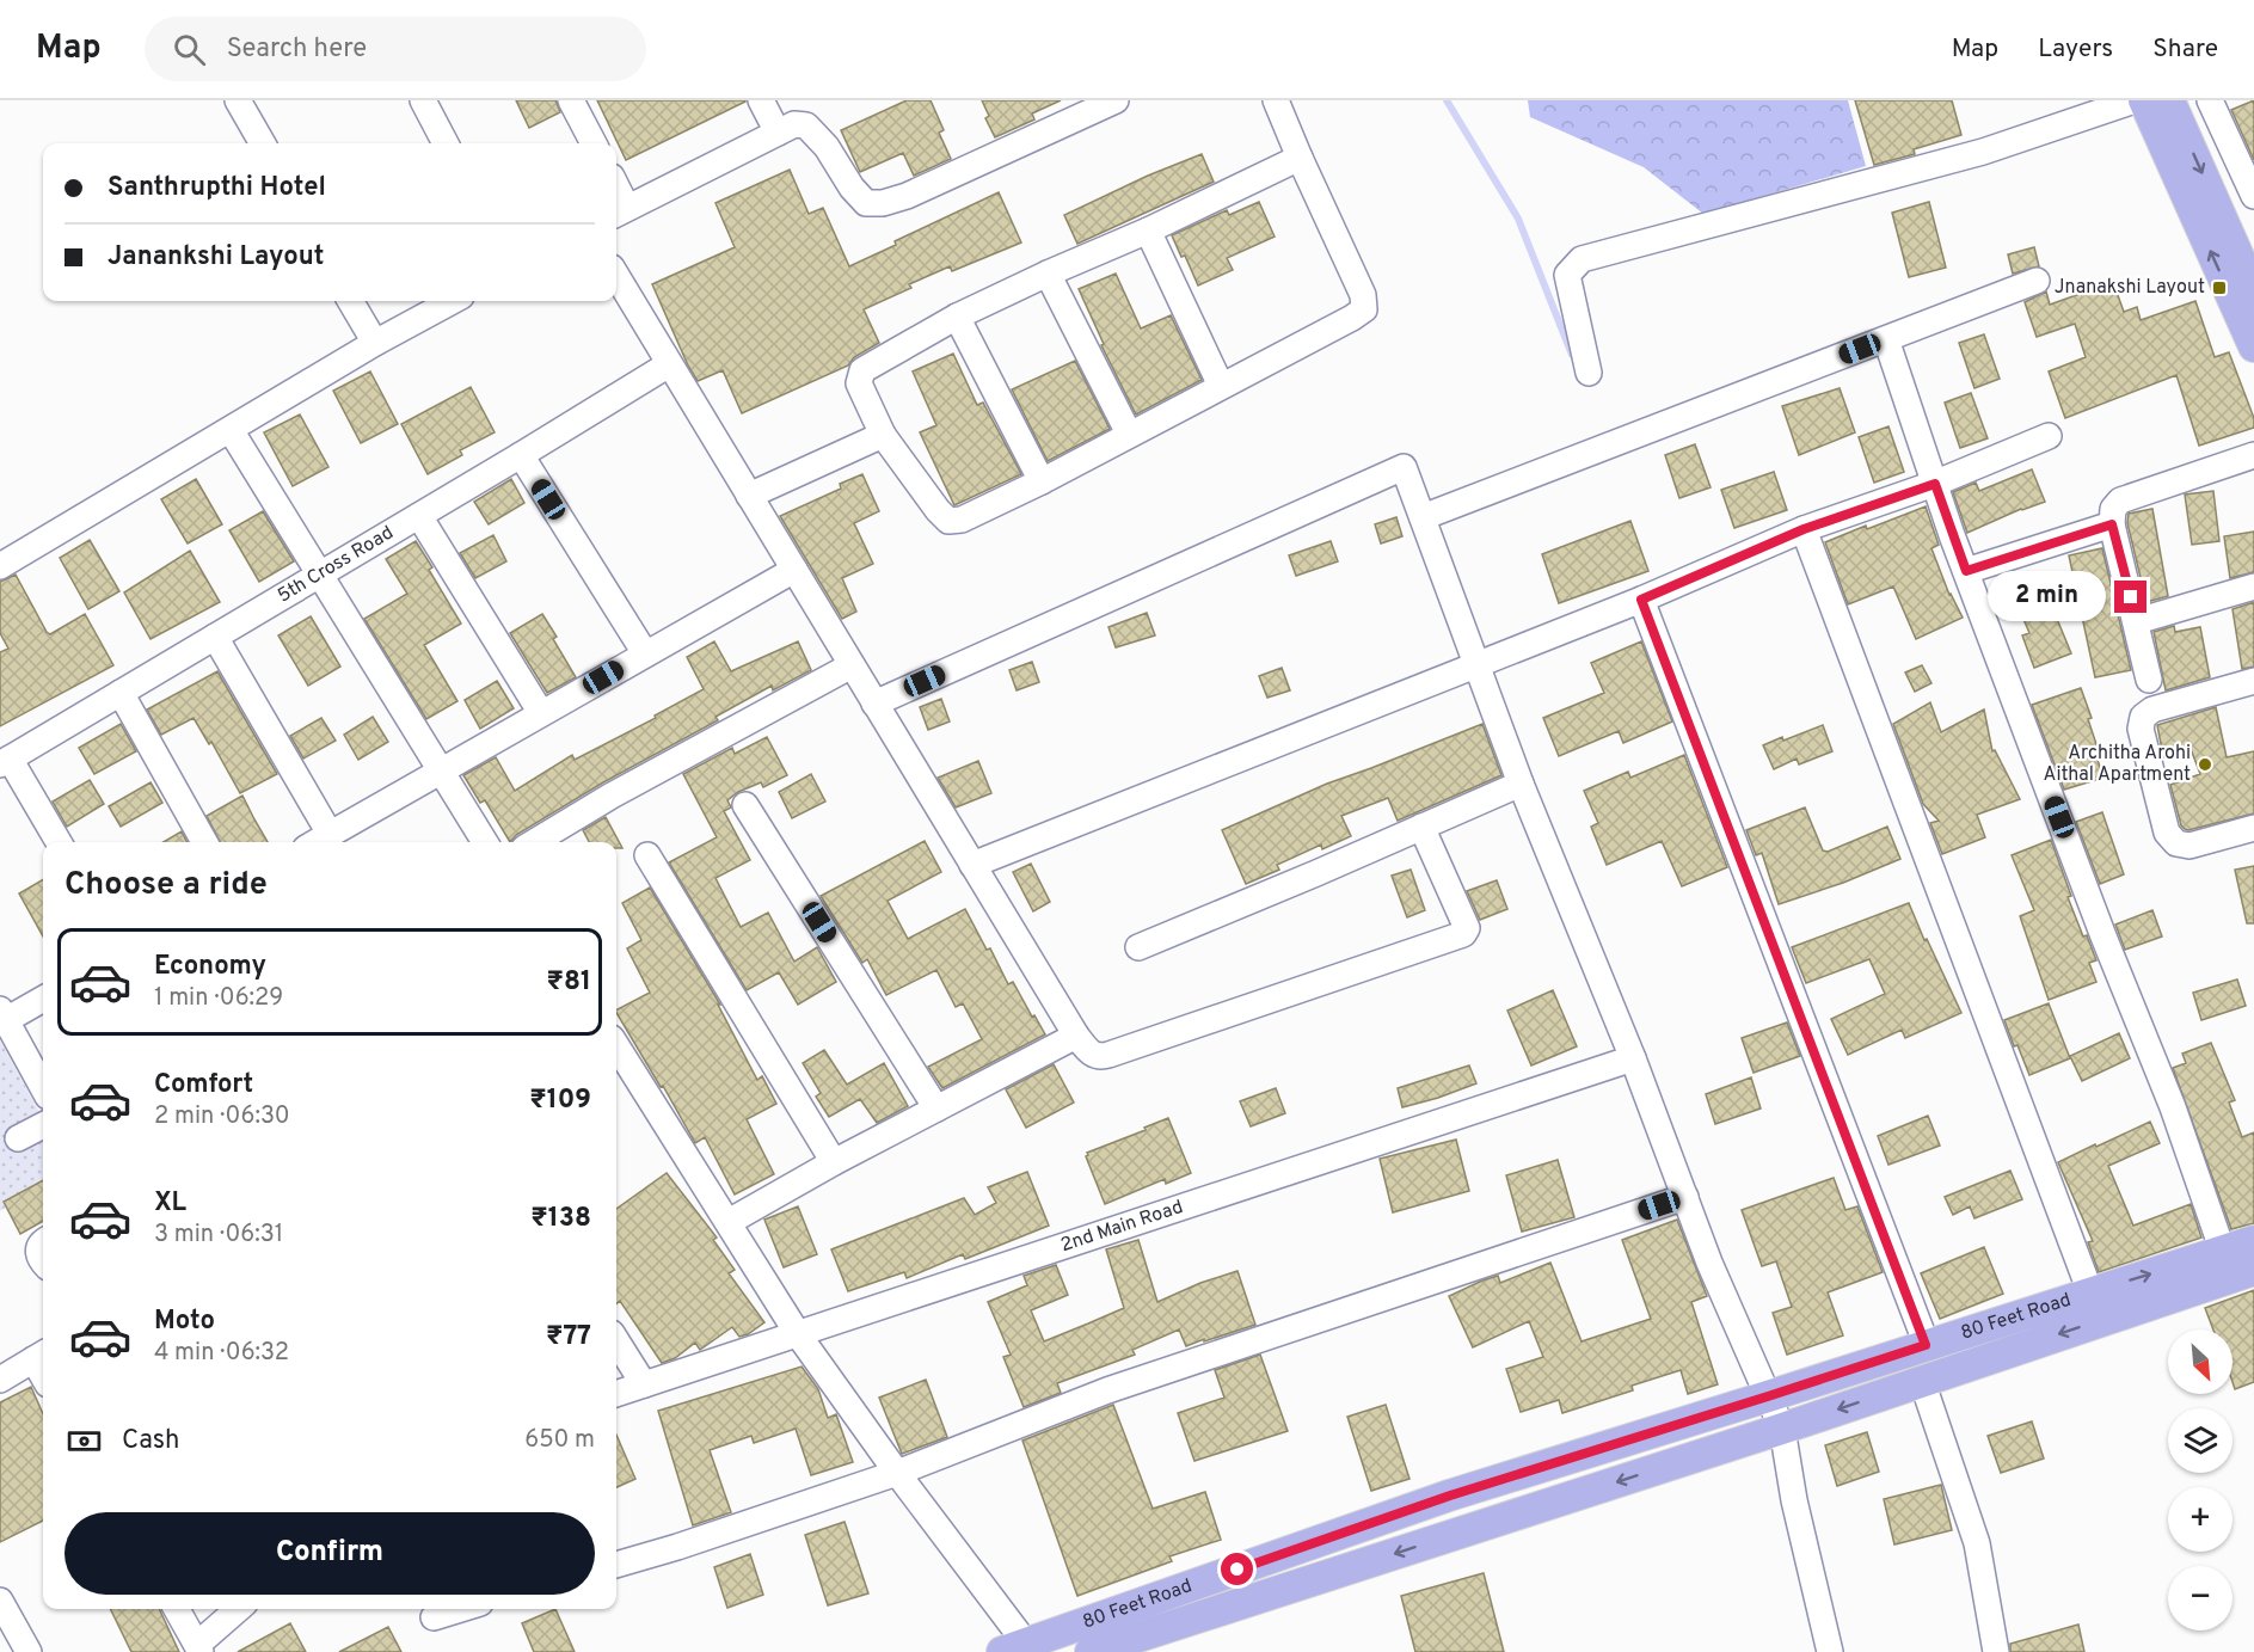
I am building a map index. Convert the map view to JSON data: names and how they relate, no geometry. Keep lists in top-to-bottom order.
{
  "streets": {
    "main road": ["80 Feet Road"],
    "street": ["5th Cross Road", "2nd Main Road"]
  },
  "places": {
    "transit": ["Jnanakshi Layout"],
    "other": ["Architha Arohi Aithal Apartment"]
  },
  "north": "bottom right",
  "page": {
    "header": "Map",
    "search": "Search here",
    "nav": ["Map", "Layers", "Share"],
    "banner": ["Santhrupthi Hotel", "Janankshi Layout"],
    "bubble": "2 min",
    "heading": "Choose a ride",
    "list": [
      {
        "name": "Economy",
        "note": "1 min · 06:29",
        "value": "₹81"
      },
      {
        "name": "Comfort",
        "note": "2 min · 06:30",
        "value": "₹109"
      },
      {
        "name": "XL",
        "note": "3 min · 06:31",
        "value": "₹138"
      },
      {
        "name": "Moto",
        "note": "4 min · 06:32",
        "value": "₹77"
      }
    ],
    "map_buttons": ["+", "−"],
    "pay": ["Cash", "650 m"],
    "buttons": "Confirm"
  }
}
